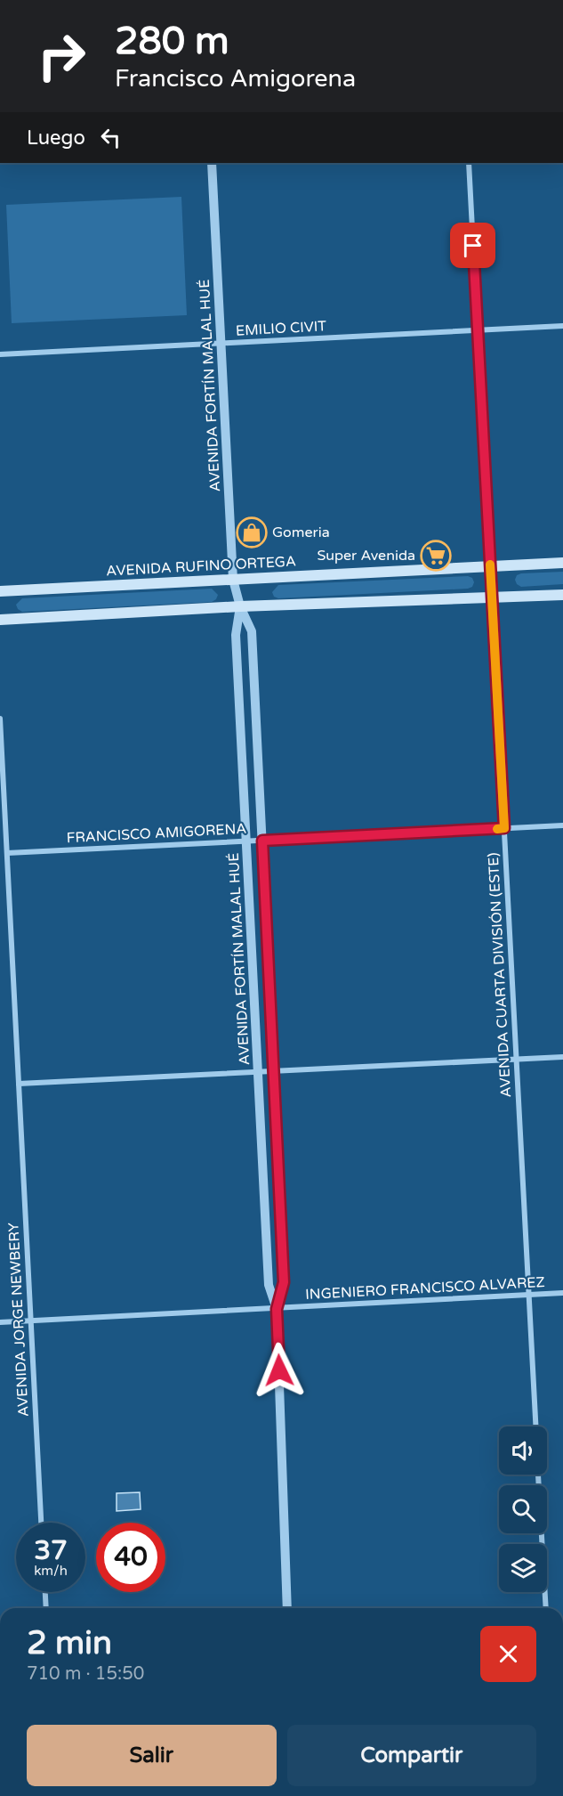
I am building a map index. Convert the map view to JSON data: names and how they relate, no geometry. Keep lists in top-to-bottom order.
{
  "streets": {
    "main road": ["AVENIDA RUFINO ORTEGA"],
    "street": [
      "EMILIO CIVIT",
      "AVENIDA FORTÍN MALAL HUÉ",
      "FRANCISCO AMIGORENA",
      "AVENIDA CUARTA DIVISIÓN (ESTE)",
      "INGENIERO FRANCISCO ALVAREZ",
      "AVENIDA JORGE NEWBERY"
    ]
  },
  "crossings": [
    ["EMILIO CIVIT", "AVENIDA FORTÍN MALAL HUÉ"],
    ["EMILIO CIVIT", "AVENIDA CUARTA DIVISIÓN (ESTE)"],
    ["AVENIDA FORTÍN MALAL HUÉ", "AVENIDA RUFINO ORTEGA"],
    ["AVENIDA FORTÍN MALAL HUÉ", "FRANCISCO AMIGORENA"],
    ["AVENIDA FORTÍN MALAL HUÉ", "INGENIERO FRANCISCO ALVAREZ"],
    ["AVENIDA RUFINO ORTEGA", "AVENIDA CUARTA DIVISIÓN (ESTE)"],
    ["FRANCISCO AMIGORENA", "AVENIDA CUARTA DIVISIÓN (ESTE)"],
    ["FRANCISCO AMIGORENA", "AVENIDA JORGE NEWBERY"],
    ["AVENIDA CUARTA DIVISIÓN (ESTE)", "INGENIERO FRANCISCO ALVAREZ"],
    ["INGENIERO FRANCISCO ALVAREZ", "AVENIDA JORGE NEWBERY"]
  ],
  "places": {
    "shop": ["Gomeria"],
    "supermarket": ["Super Avenida"]
  },
  "page": {
    "turn": ["280 m", "Francisco Amigorena"],
    "then": "Luego",
    "speed": "37 km/h",
    "limit": "40",
    "heading": ["2 min", "710 m · 15:50"],
    "buttons": ["Salir", "Compartir"]
  }
}
